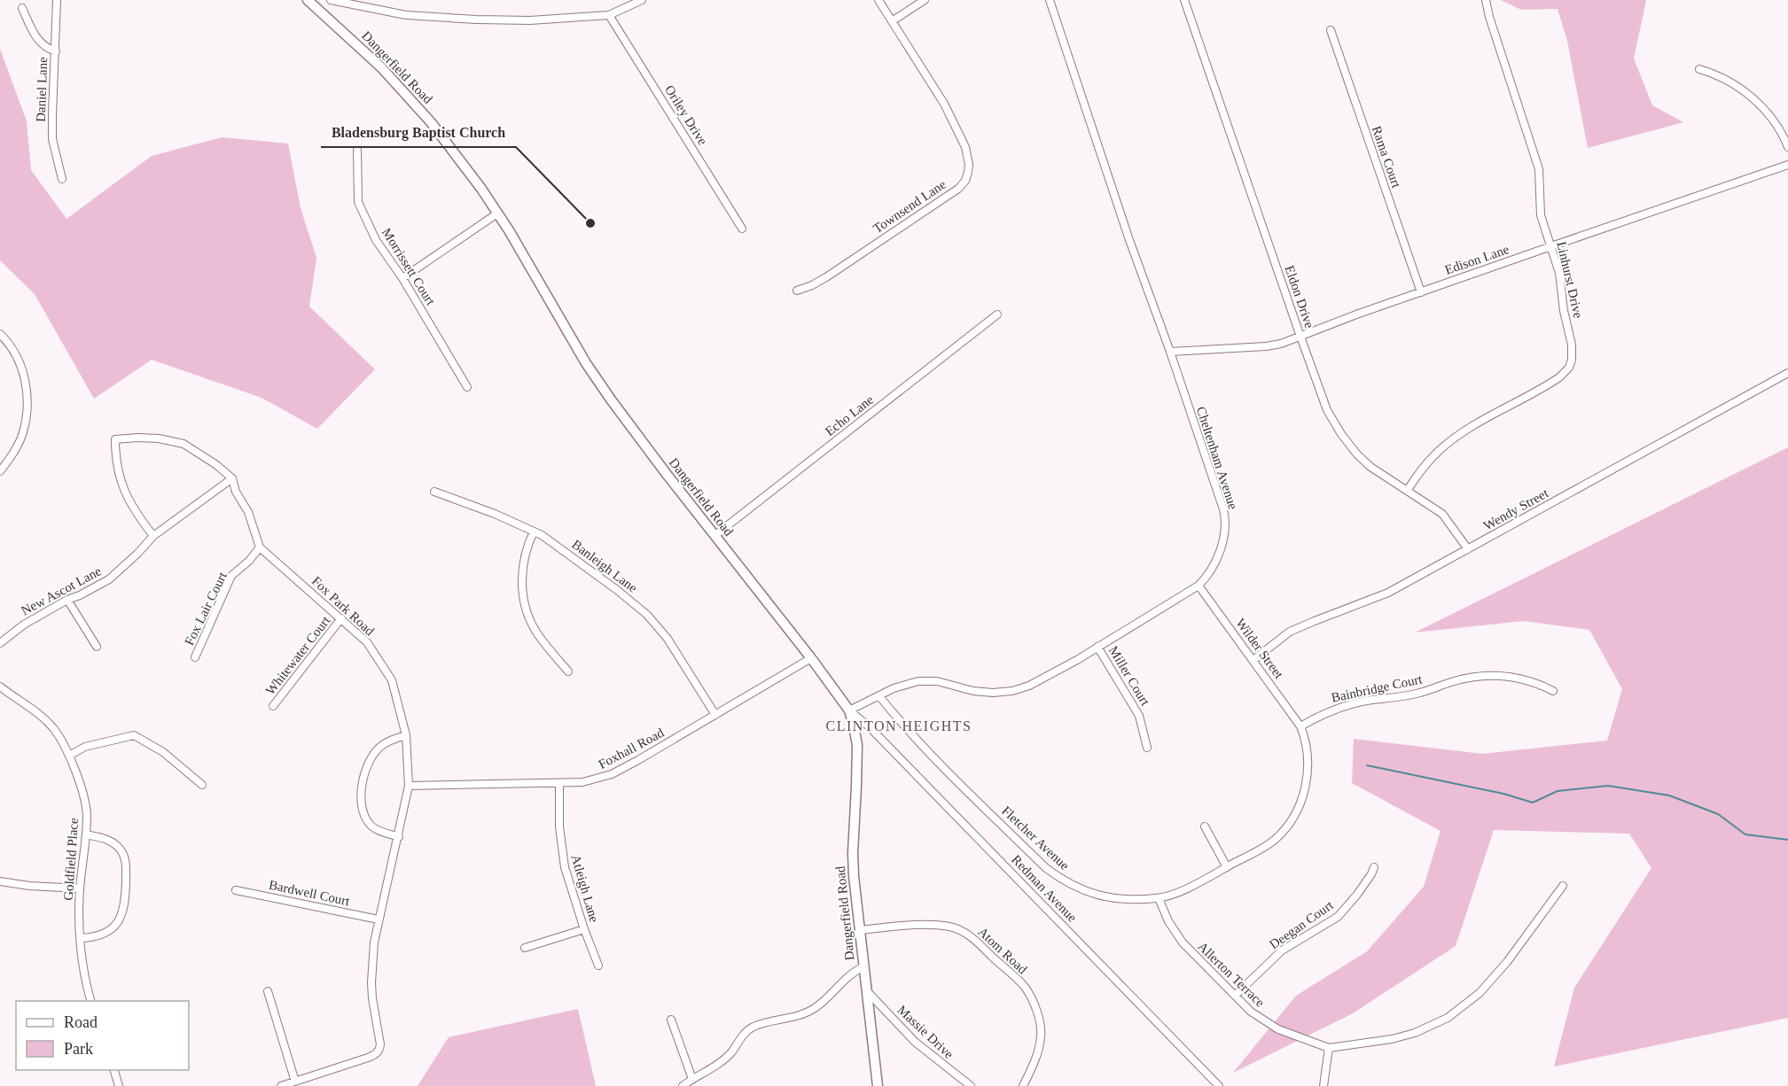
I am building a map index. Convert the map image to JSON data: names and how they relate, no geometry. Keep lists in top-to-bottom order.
{
  "streets": {
    "street": [
      "Dangerfield Road",
      "Daniel Lane",
      "Oriley Drive",
      "Rama Court",
      "Townsend Lane",
      "Edison Lane",
      "Morrissett Court",
      "Linhurst Drive",
      "Eldon Drive",
      "Echo Lane",
      "Cheltenham Avenue",
      "Wendy Street",
      "Banleigh Lane",
      "New Ascot Lane",
      "Fox Park Road",
      "Fox Lair Court",
      "Wilder Street",
      "Whitewater Court",
      "Miller Court",
      "Bainbridge Court",
      "Foxhall Road",
      "Fletcher Avenue",
      "Goldfield Place",
      "Atleigh Lane",
      "Redman Avenue",
      "Bardwell Court",
      "Deegan Court",
      "Atom Road",
      "Allerton Terrace",
      "Massie Drive"
    ]
  },
  "crossings": [
    ["Dangerfield Road", "Echo Lane"],
    ["Dangerfield Road", "Cheltenham Avenue"],
    ["Dangerfield Road", "Foxhall Road"],
    ["Dangerfield Road", "Redman Avenue"],
    ["Dangerfield Road", "Atom Road"],
    ["Dangerfield Road", "Massie Drive"],
    ["Rama Court", "Edison Lane"],
    ["Edison Lane", "Linhurst Drive"],
    ["Edison Lane", "Eldon Drive"],
    ["Edison Lane", "Cheltenham Avenue"],
    ["Linhurst Drive", "Eldon Drive"],
    ["Eldon Drive", "Wendy Street"],
    ["Cheltenham Avenue", "Wilder Street"],
    ["Cheltenham Avenue", "Miller Court"],
    ["Cheltenham Avenue", "Fletcher Avenue"],
    ["Cheltenham Avenue", "Redman Avenue"],
    ["Wendy Street", "Wilder Street"],
    ["Banleigh Lane", "Foxhall Road"],
    ["Fox Park Road", "Fox Lair Court"],
    ["Fox Park Road", "Whitewater Court"],
    ["Fox Park Road", "Foxhall Road"],
    ["Fox Park Road", "Bardwell Court"],
    ["Wilder Street", "Bainbridge Court"],
    ["Wilder Street", "Fletcher Avenue"],
    ["Bainbridge Court", "Fletcher Avenue"],
    ["Foxhall Road", "Atleigh Lane"],
    ["Fletcher Avenue", "Allerton Terrace"],
    ["Deegan Court", "Allerton Terrace"]
  ],
  "districts": ["CLINTON HEIGHTS"],
  "places": ["Bladensburg Baptist Church"],
  "legend": ["Road", "Park"]
}
